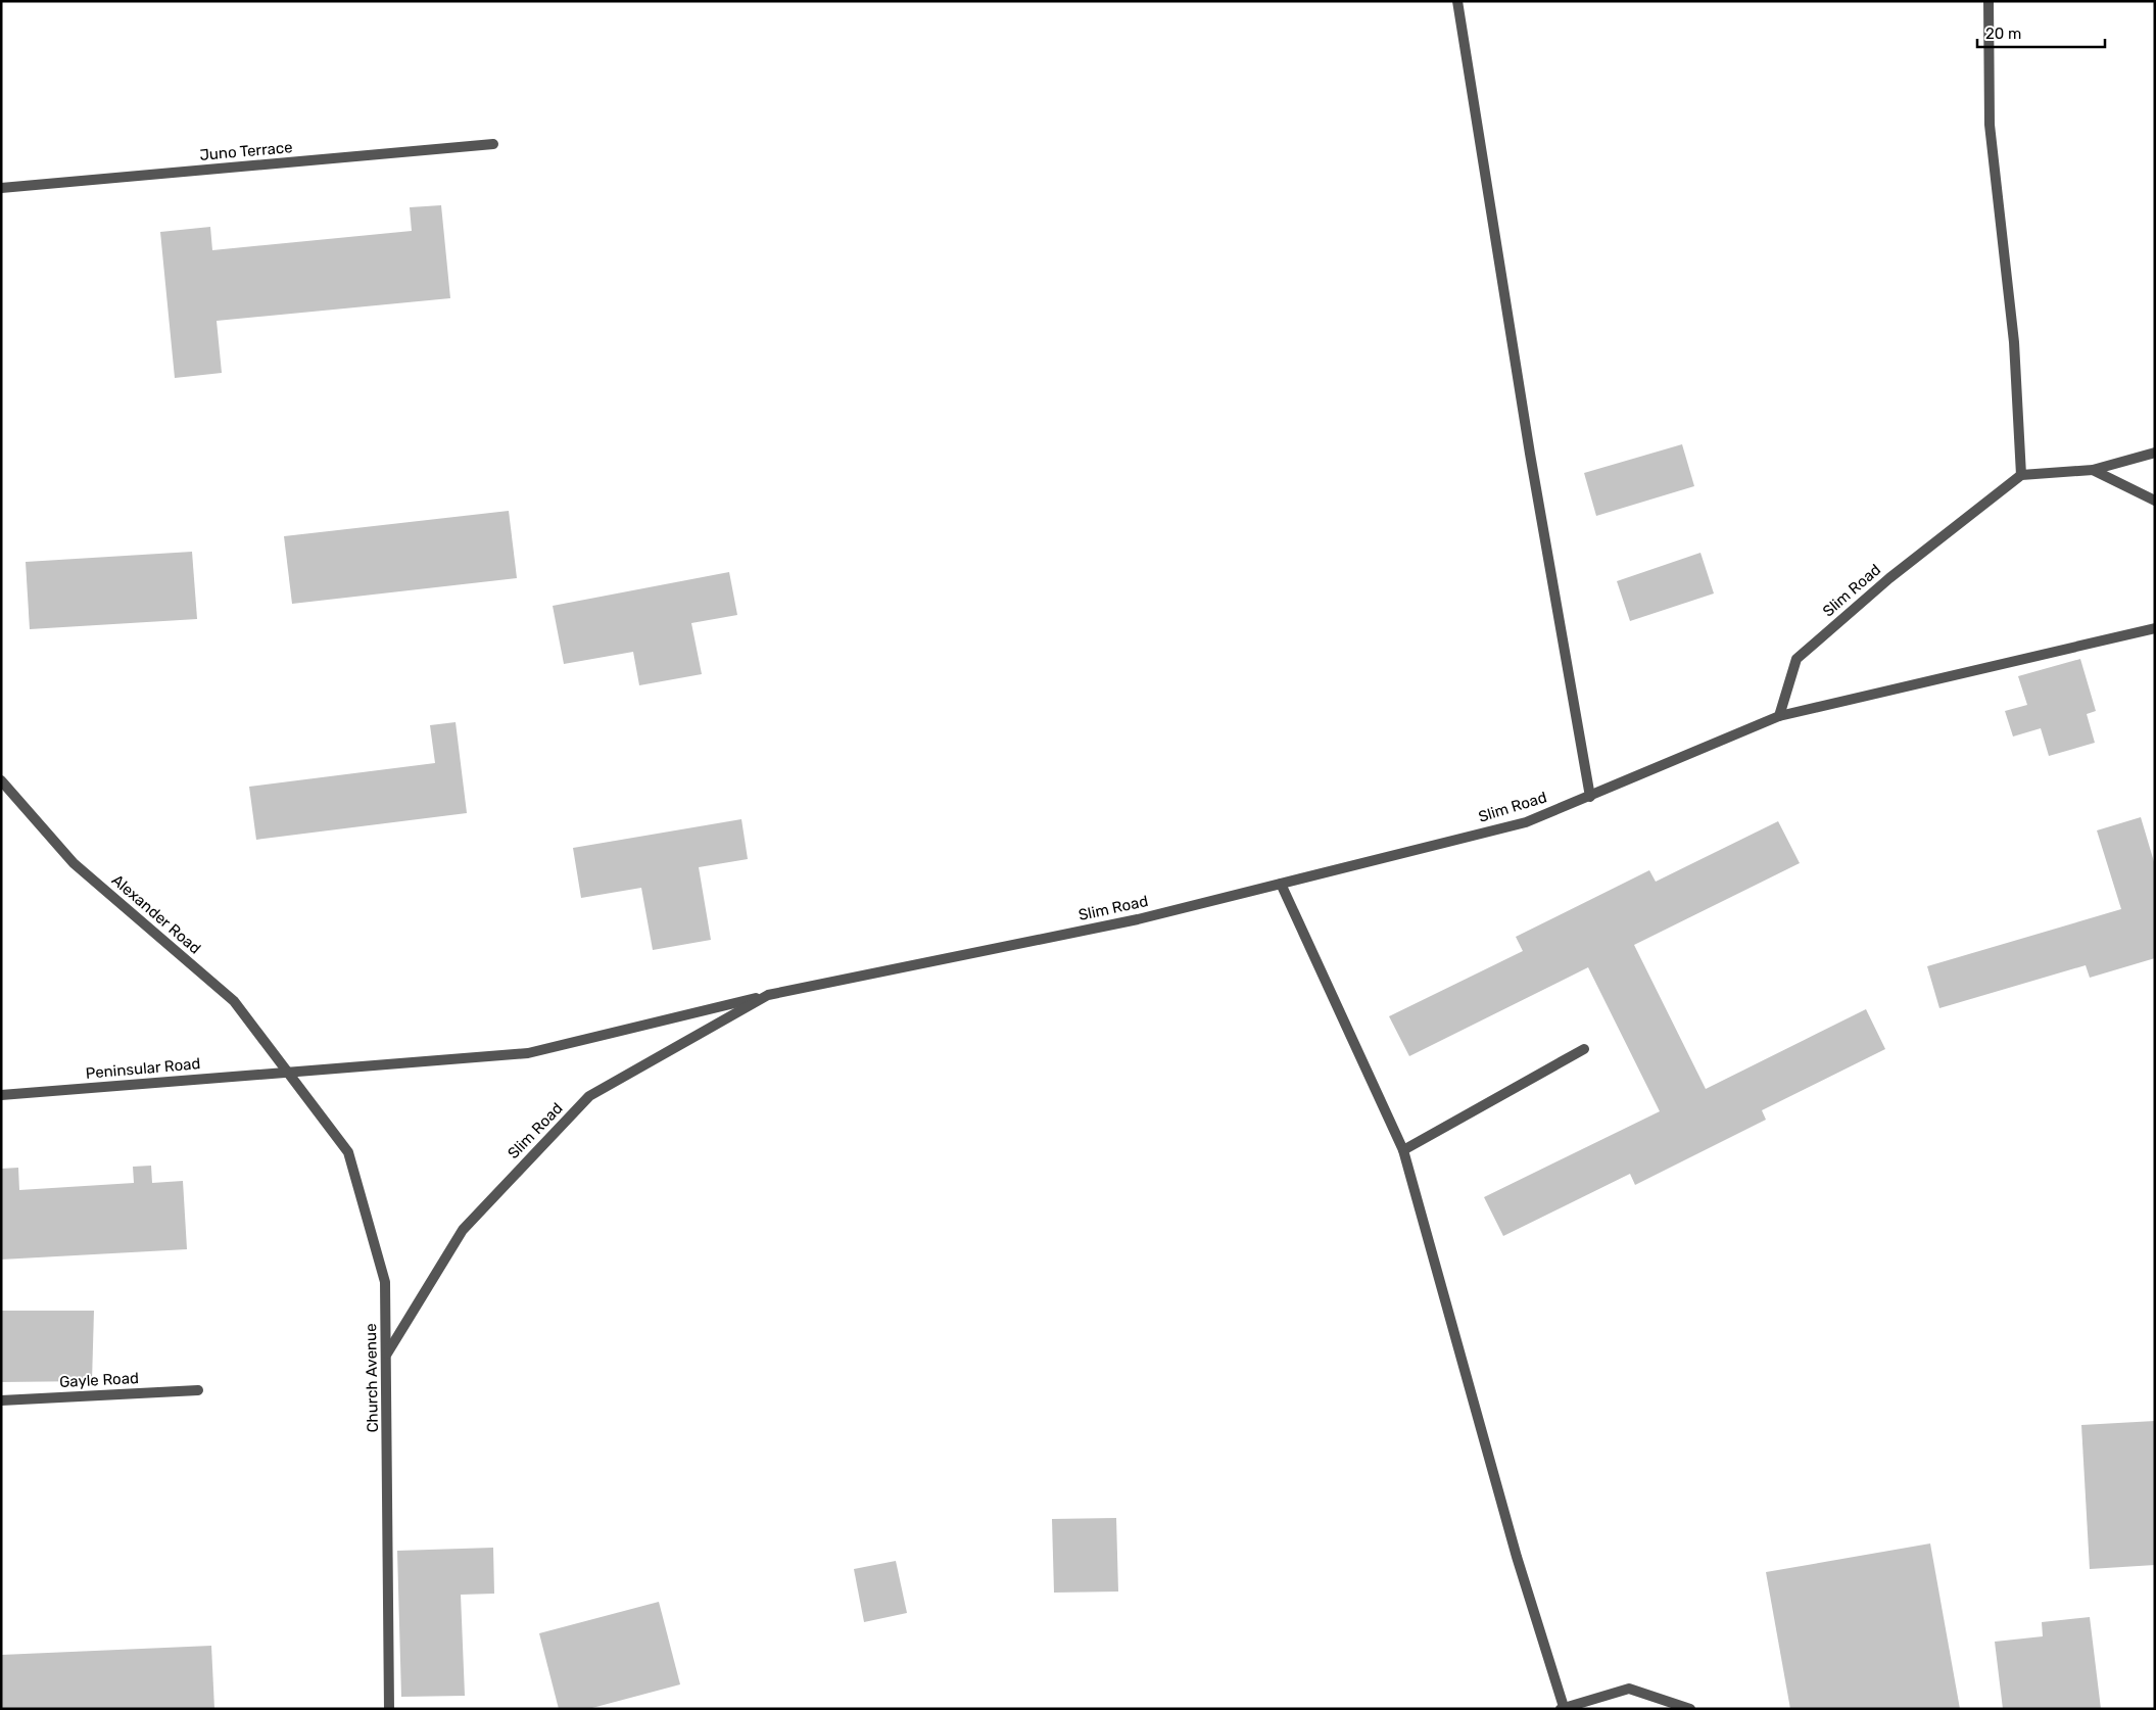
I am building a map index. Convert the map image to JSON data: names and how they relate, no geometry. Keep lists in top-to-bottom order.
{
  "streets": {
    "lane": [
      "Juno Terrace",
      "Slim Road",
      "Alexander Road",
      "Peninsular Road",
      "Church Avenue",
      "Gayle Road"
    ]
  },
  "crossings": [
    ["Slim Road", "Alexander Road"],
    ["Slim Road", "Peninsular Road"],
    ["Slim Road", "Church Avenue"],
    ["Alexander Road", "Peninsular Road"],
    ["Alexander Road", "Church Avenue"],
    ["Peninsular Road", "Church Avenue"]
  ],
  "scale_bar": "20 m"
}
